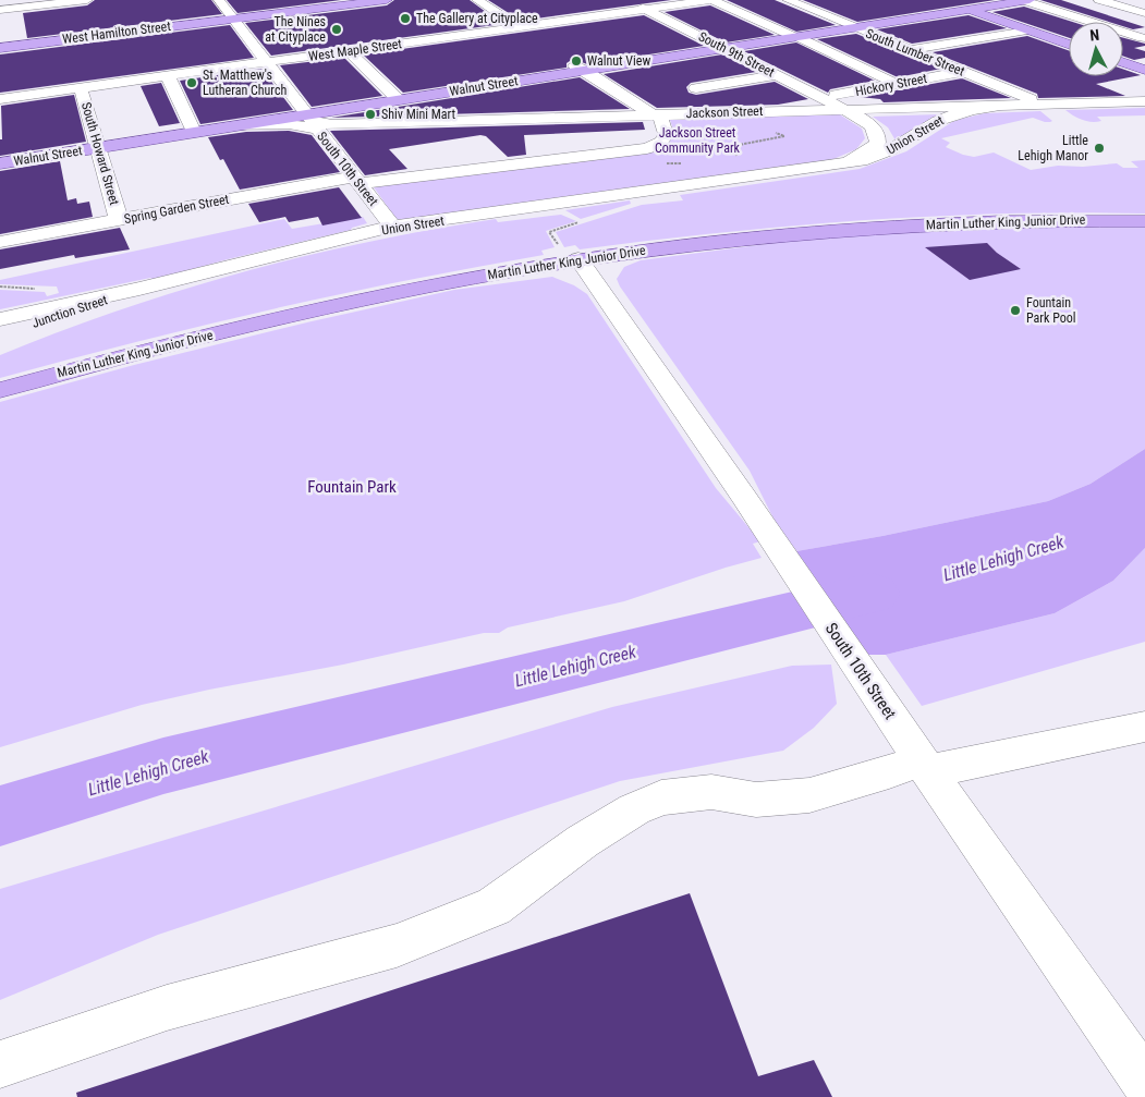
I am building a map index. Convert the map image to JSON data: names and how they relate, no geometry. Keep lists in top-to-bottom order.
{
  "streets": {
    "main road": ["West Hamilton Street", "Walnut Street", "Martin Luther King Junior Drive"],
    "street": [
      "West Maple Street",
      "South Lumber Street",
      "South 9th Street",
      "Hickory Street",
      "Jackson Street",
      "Union Street",
      "South Howard Street",
      "South 10th Street",
      "Spring Garden Street",
      "Junction Street"
    ]
  },
  "crossings": [
    ["West Hamilton Street", "South 10th Street"],
    ["West Maple Street", "South 9th Street"],
    ["West Maple Street", "South Howard Street"],
    ["West Maple Street", "South 10th Street"],
    ["South Lumber Street", "Hickory Street"],
    ["South Lumber Street", "Walnut Street"],
    ["South Lumber Street", "Jackson Street"],
    ["South 9th Street", "Hickory Street"],
    ["South 9th Street", "Walnut Street"],
    ["South 9th Street", "Jackson Street"],
    ["South 9th Street", "Union Street"],
    ["Walnut Street", "Jackson Street"],
    ["Walnut Street", "South Howard Street"],
    ["Walnut Street", "South 10th Street"],
    ["Jackson Street", "Union Street"],
    ["Jackson Street", "South 10th Street"],
    ["Jackson Street", "Spring Garden Street"],
    ["Union Street", "South 10th Street"],
    ["Union Street", "Junction Street"],
    ["South Howard Street", "Spring Garden Street"],
    ["South 10th Street", "Spring Garden Street"],
    ["South 10th Street", "Martin Luther King Junior Drive"]
  ],
  "water": ["Little Lehigh Creek"],
  "parks": ["Jackson Street Community Park", "Fountain Park"],
  "places": [
    "The Gallery at Cityplace",
    "The Nines at Cityplace",
    "Walnut View",
    "St. Matthew's Lutheran Church",
    "Shiv Mini Mart",
    "Little Lehigh Manor",
    "Fountain Park Pool"
  ],
  "north": "top"
}
